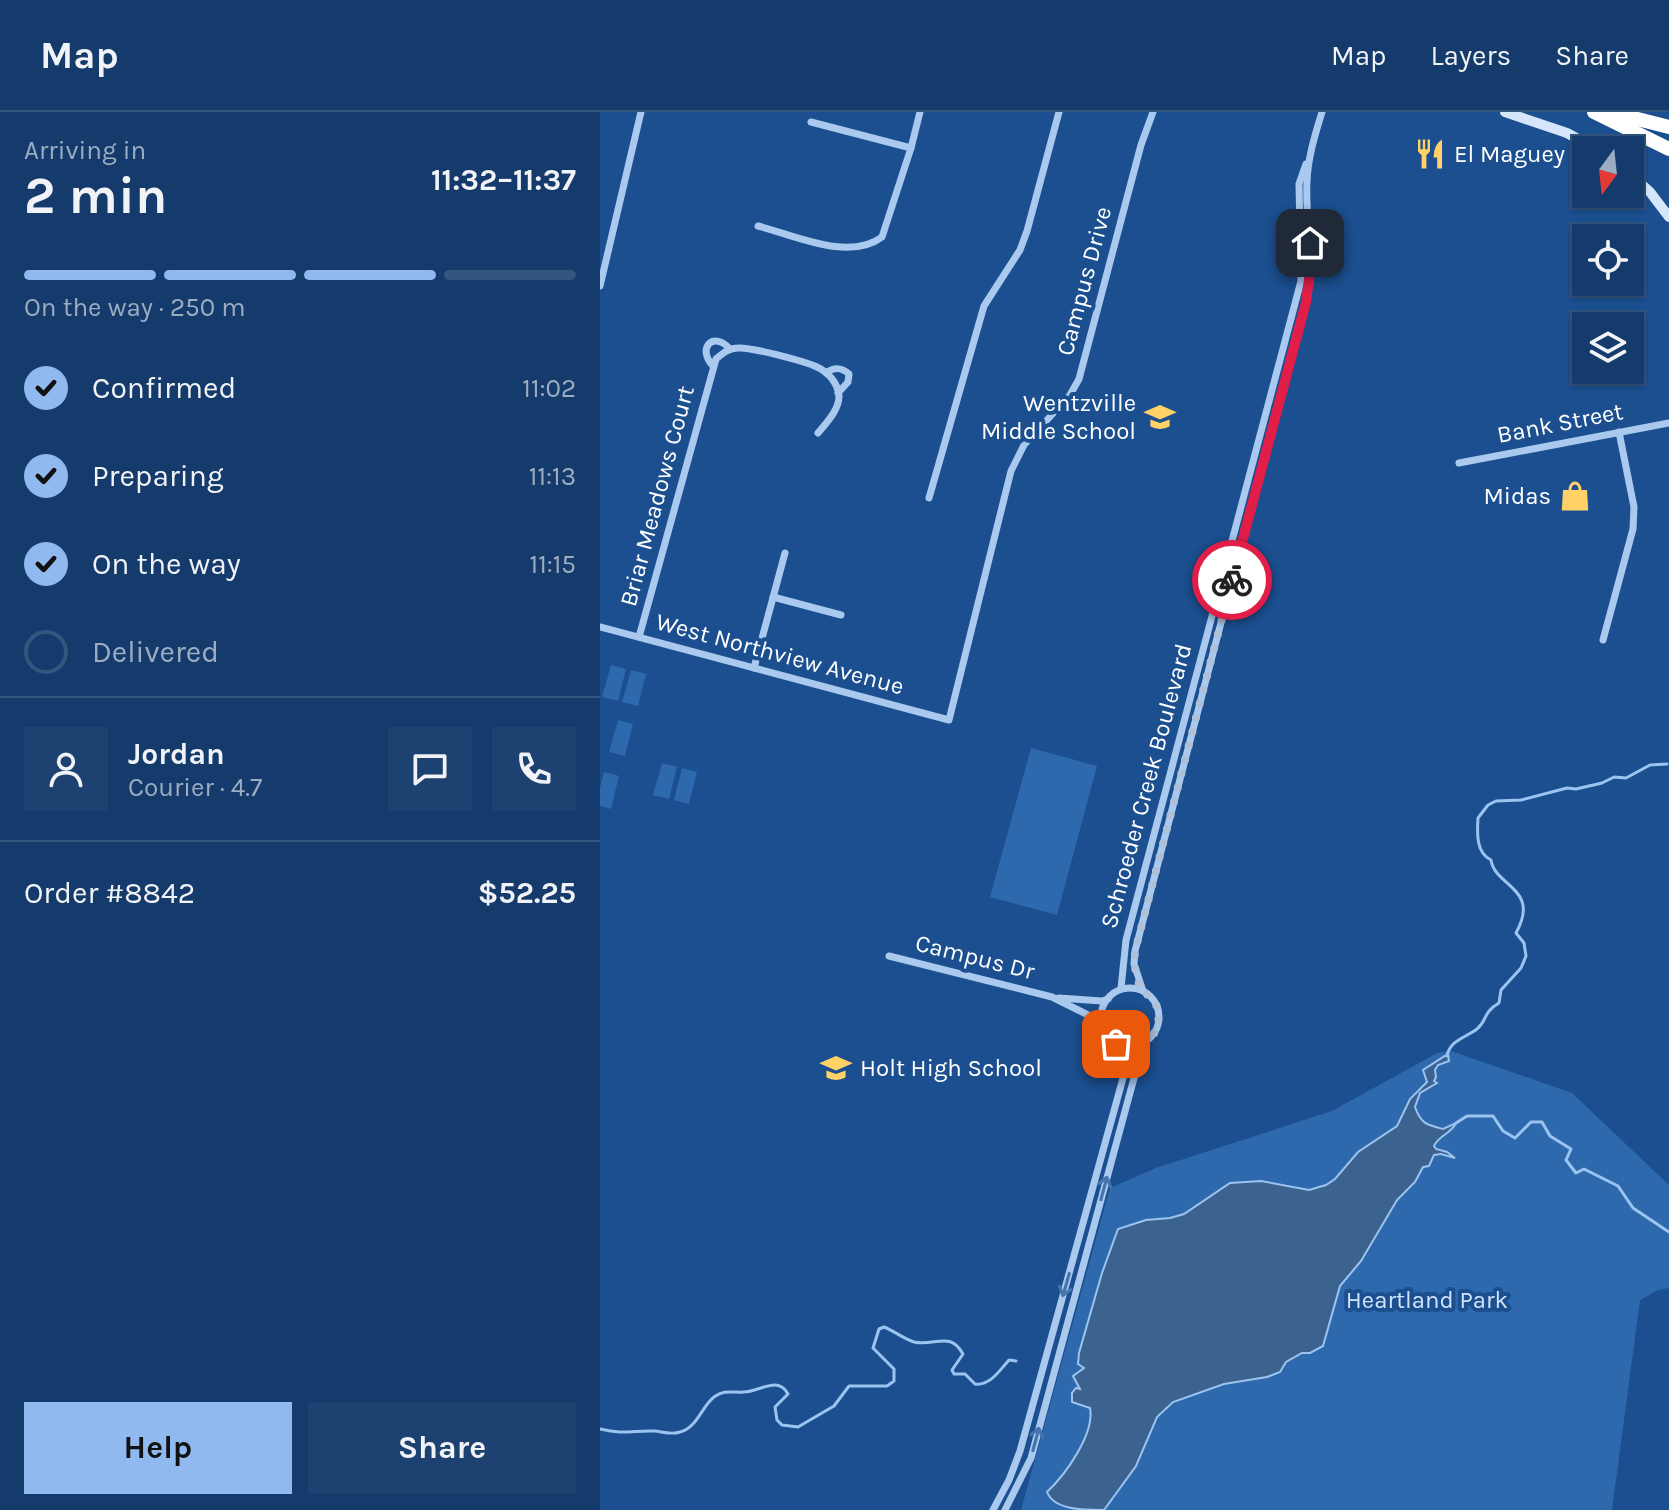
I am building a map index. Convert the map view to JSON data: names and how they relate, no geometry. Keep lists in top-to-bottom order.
{
  "streets": {
    "street": [
      "Campus Drive",
      "Bank Street",
      "Briar Meadows Court",
      "West Northview Avenue",
      "Schroeder Creek Boulevard",
      "Campus Dr"
    ]
  },
  "crossings": [
    ["Campus Drive", "West Northview Avenue"],
    ["Briar Meadows Court", "West Northview Avenue"],
    ["Schroeder Creek Boulevard", "Campus Dr"]
  ],
  "parks": ["Heartland Park"],
  "places": {
    "restaurant": ["El Maguey"],
    "school or university": ["Wentzville Middle School", "Holt High School"],
    "shop": ["Midas"]
  },
  "north": "bottom",
  "page": {
    "header": "Map",
    "nav": ["Map", "Layers", "Share"],
    "heading": ["2 min", "Arriving in", "11:32–11:37"],
    "panel": [
      "Jordan",
      "Courier · 4.7",
      "Order #8842",
      "$52.25"
    ],
    "bar": "On the way · 250 m",
    "list": [
      ["Confirmed", "11:02"],
      ["Preparing", "11:13"],
      ["On the way", "11:15"],
      "Delivered"
    ],
    "buttons": ["Help", "Share"]
  }
}
